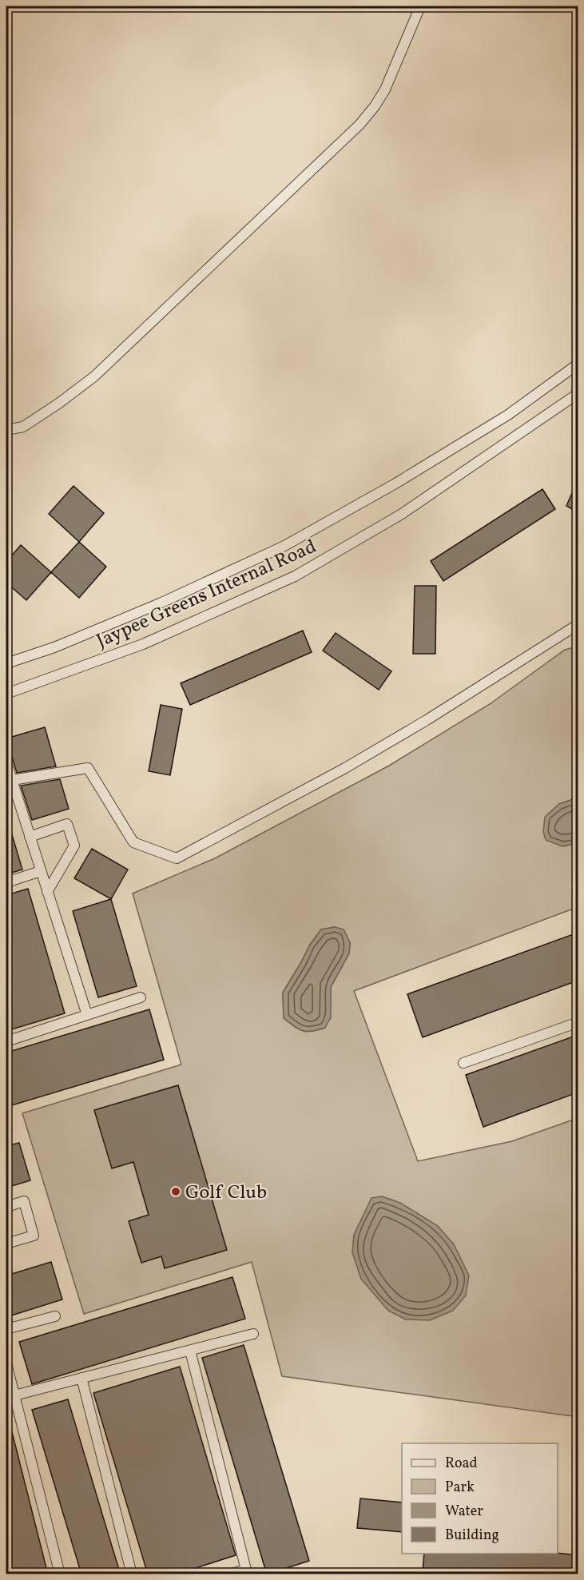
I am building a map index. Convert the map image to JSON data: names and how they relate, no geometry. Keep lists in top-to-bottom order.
{
  "streets": {
    "street": ["Jaypee Greens Internal Road"]
  },
  "places": ["Golf Club"],
  "legend": [
    "Road",
    "Park",
    "Water",
    "Building"
  ]
}
